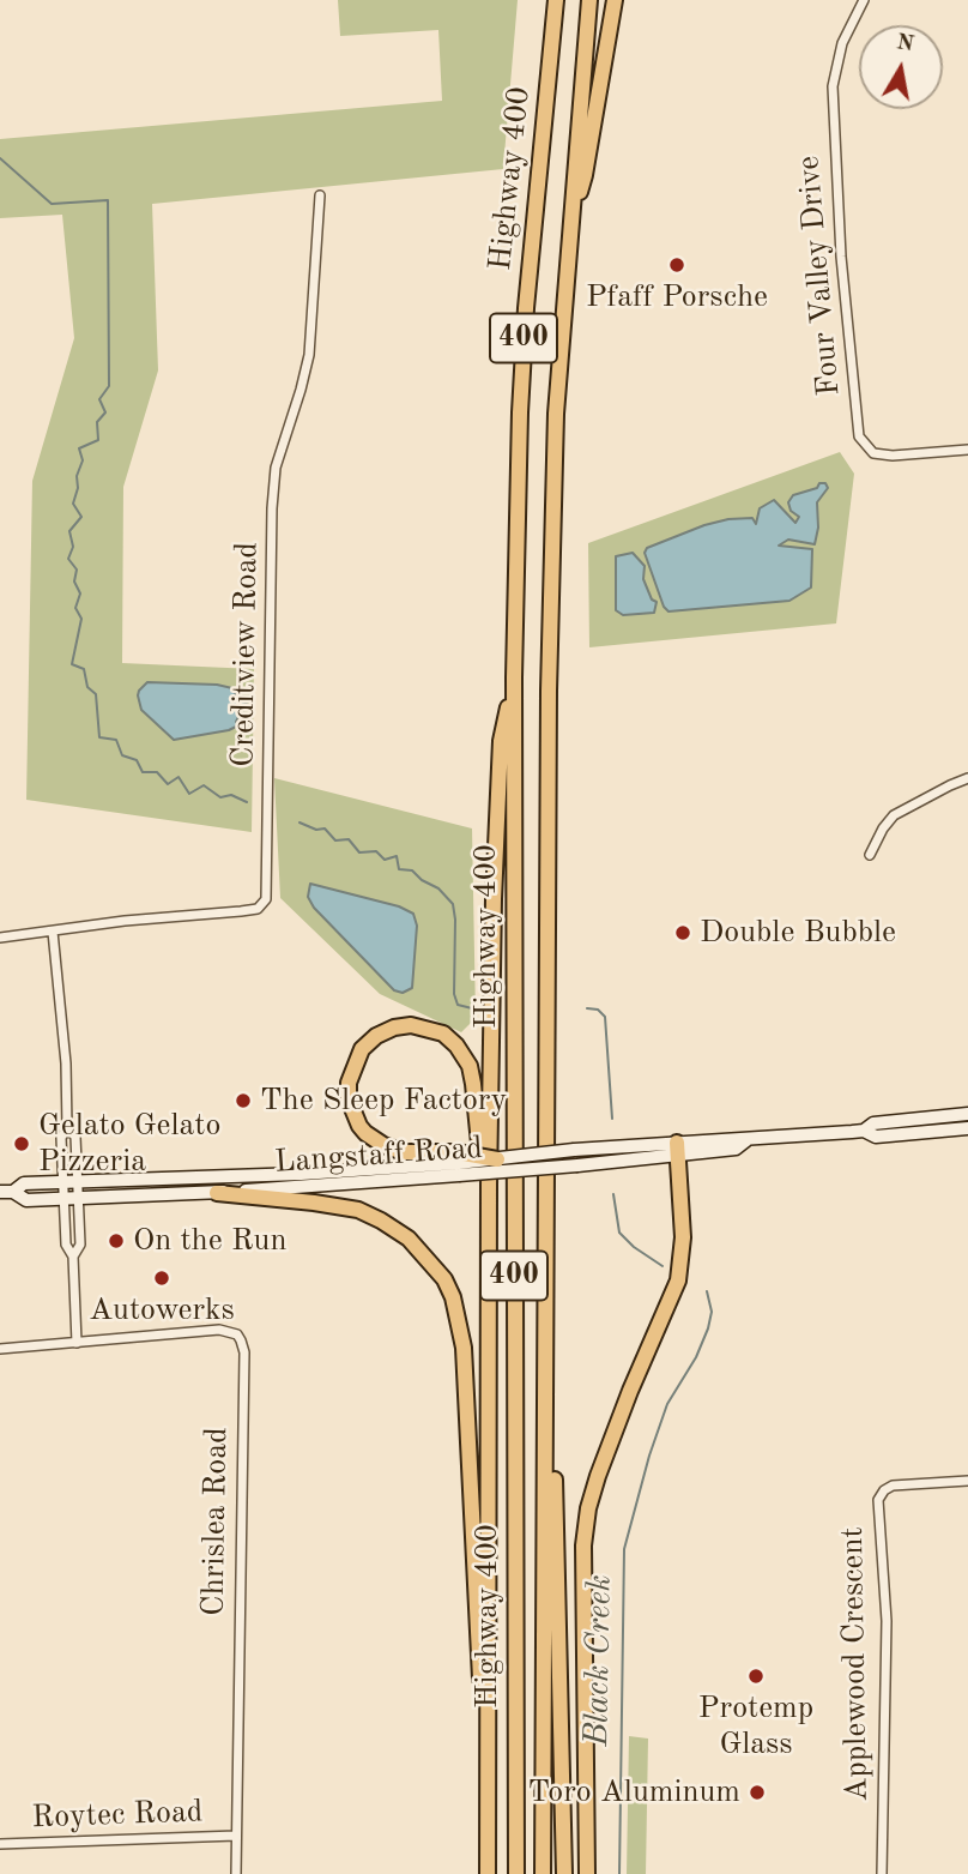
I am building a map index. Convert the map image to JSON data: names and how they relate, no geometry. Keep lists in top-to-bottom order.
{
  "streets": {
    "highway": ["Highway 400", "400"],
    "main road": ["Langstaff Road"],
    "street": [
      "Four Valley Drive",
      "Creditview Road",
      "Chrislea Road",
      "Applewood Crescent",
      "Roytec Road"
    ]
  },
  "crossings": [
    ["Chrislea Road", "Roytec Road"]
  ],
  "water": ["Black Creek"],
  "places": [
    "Pfaff Porsche",
    "Double Bubble",
    "The Sleep Factory",
    "Gelato Gelato Pizzeria",
    "On the Run",
    "Autowerks",
    "Protemp Glass",
    "Toro Aluminum"
  ],
  "north": "top"
}
